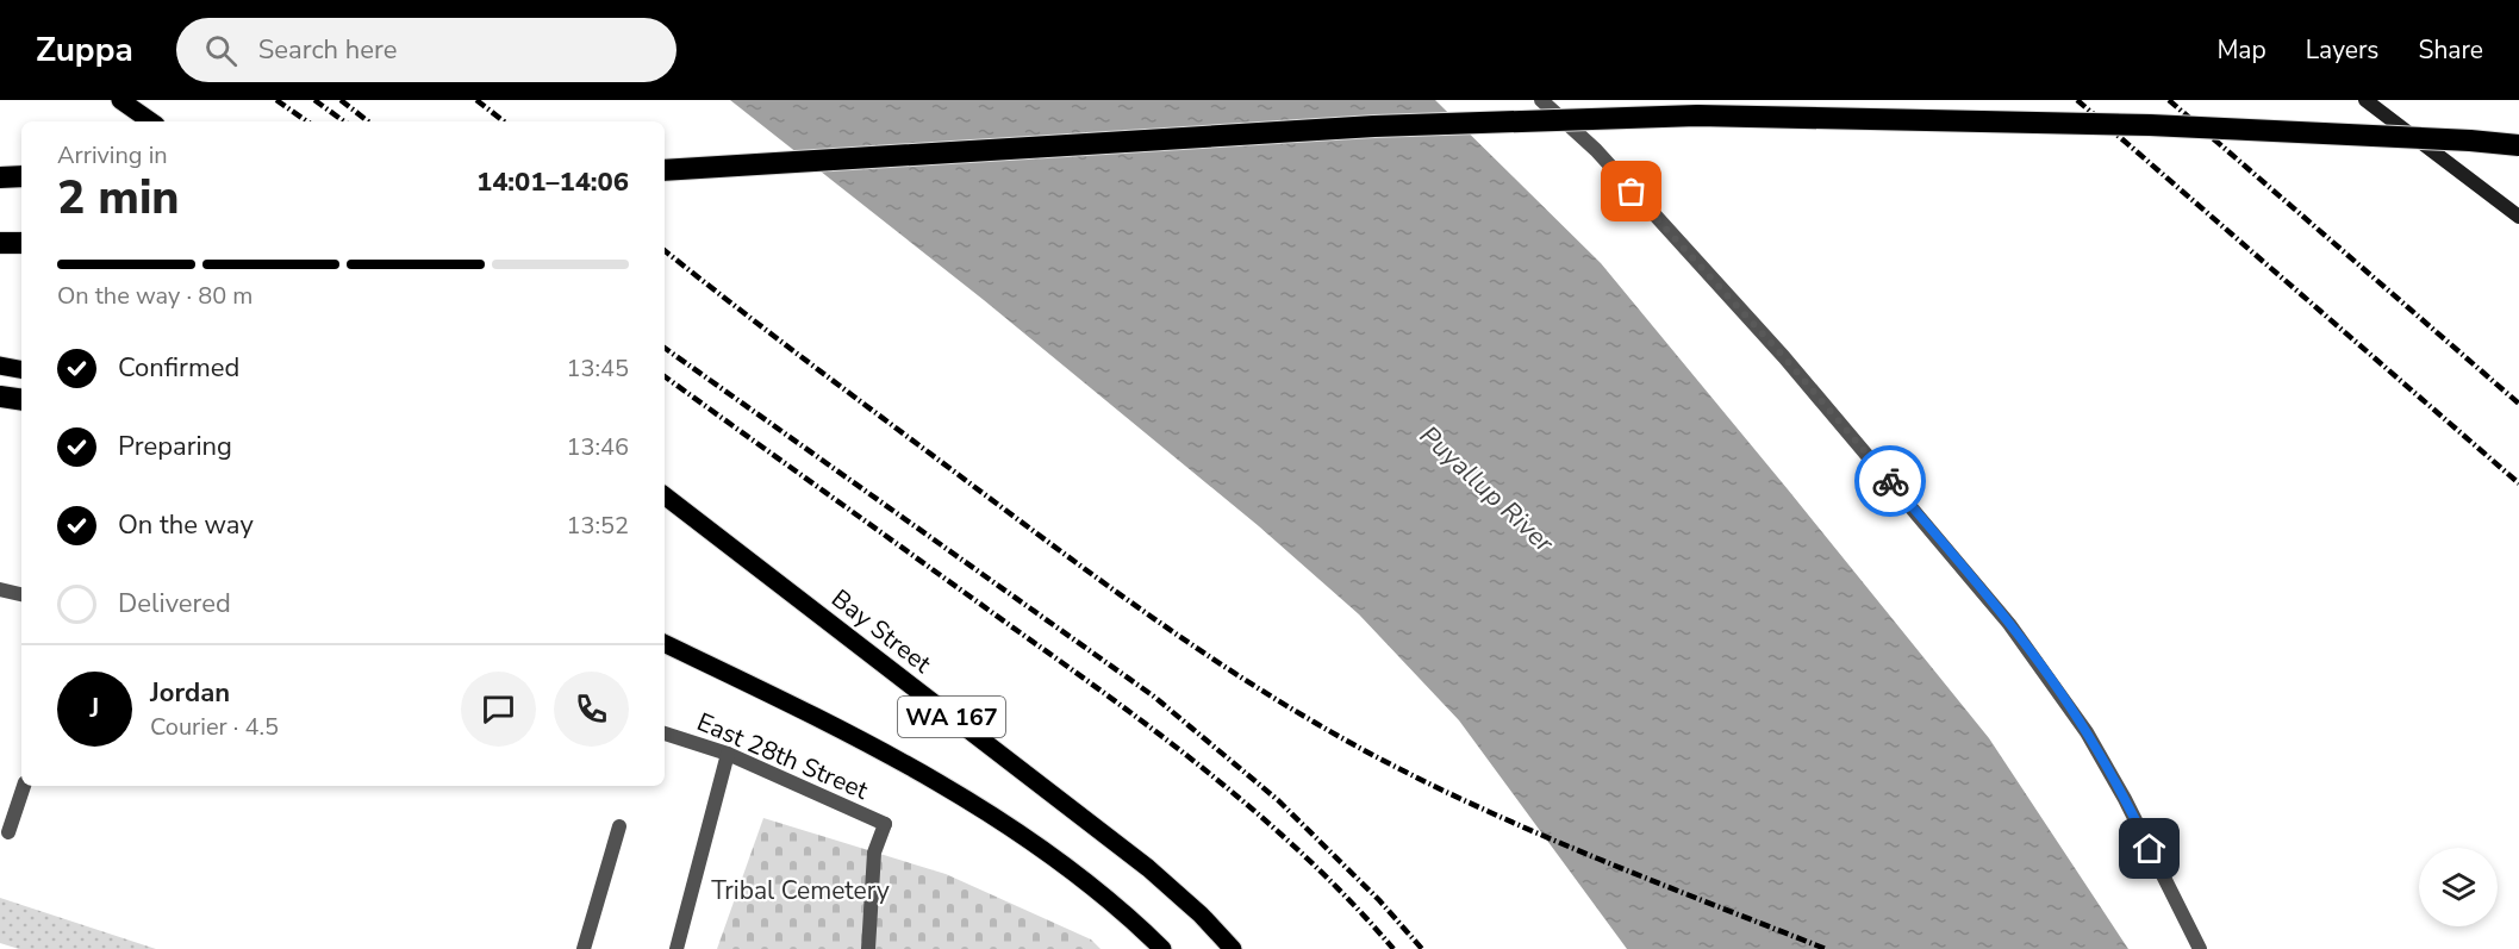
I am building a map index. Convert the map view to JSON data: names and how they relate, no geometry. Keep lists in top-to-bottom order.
{
  "streets": {
    "main road": ["Bay Street", "WA 167"],
    "street": ["East 28th Street"]
  },
  "water": ["Puyallup River"],
  "parks": ["Tribal Cemetery"],
  "page": {
    "header": "Zuppa",
    "search": "Search here",
    "nav": ["Map", "Layers", "Share"],
    "heading": ["2 min", "Arriving in", "14:01–14:06"],
    "panel": ["Jordan", "Courier · 4.5"],
    "bar": "On the way · 80 m",
    "list": [
      ["Confirmed", "13:45"],
      ["Preparing", "13:46"],
      ["On the way", "13:52"],
      "Delivered"
    ],
    "round": "J"
  }
}
